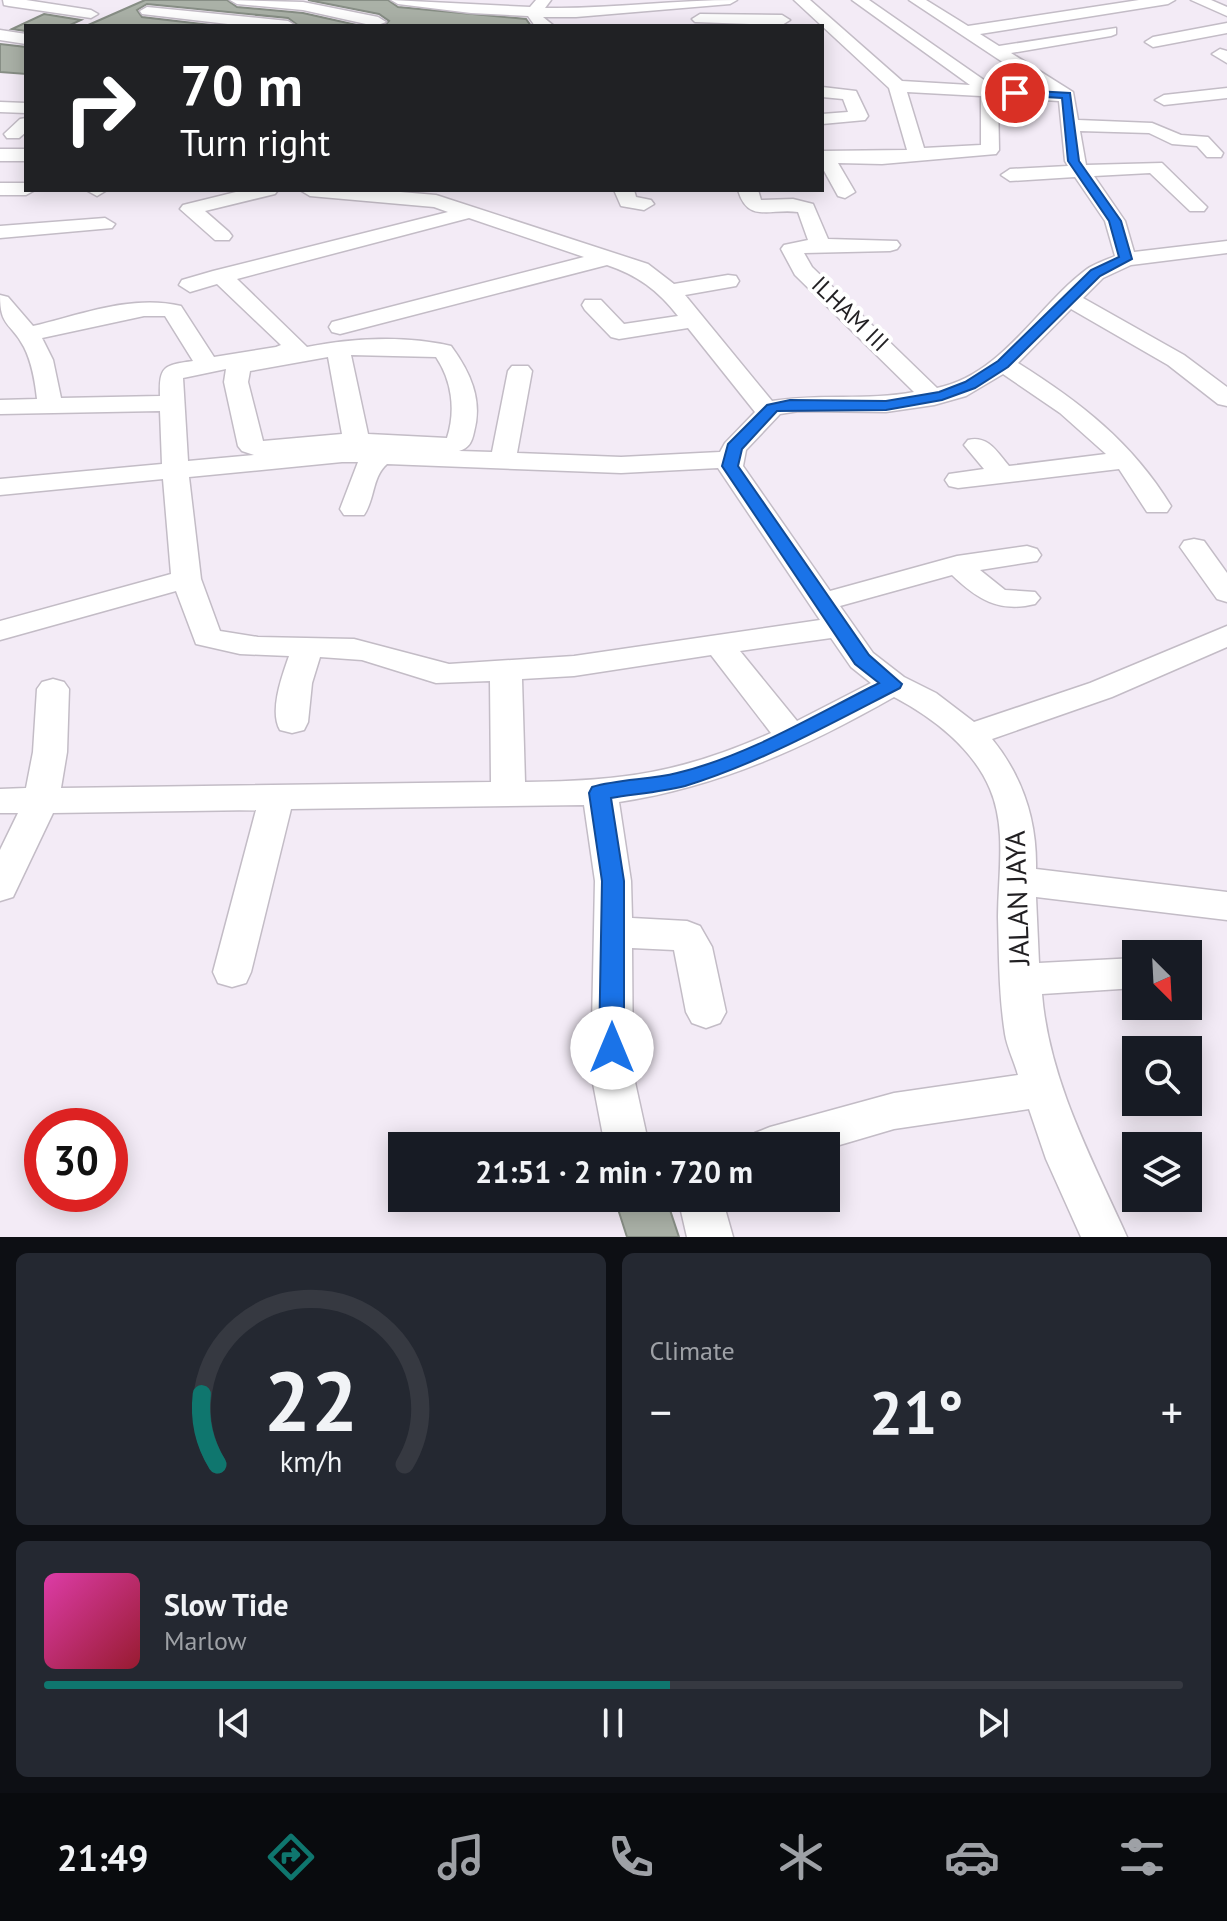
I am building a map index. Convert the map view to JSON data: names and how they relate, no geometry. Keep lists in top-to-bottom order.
{
  "streets": {
    "street": ["ILHAM III", "JALAN JAYA"]
  },
  "north": "bottom right",
  "page": {
    "turn": ["70 m", "Turn right"],
    "limit": "30",
    "trip": "21:51 · 2 min · 720 m",
    "tile": "Climate",
    "heat": ["−", "21°", "+"],
    "song": ["Slow Tide", "Marlow"],
    "tabs": "21:49",
    "gauge": ["22", "km/h"]
  }
}
